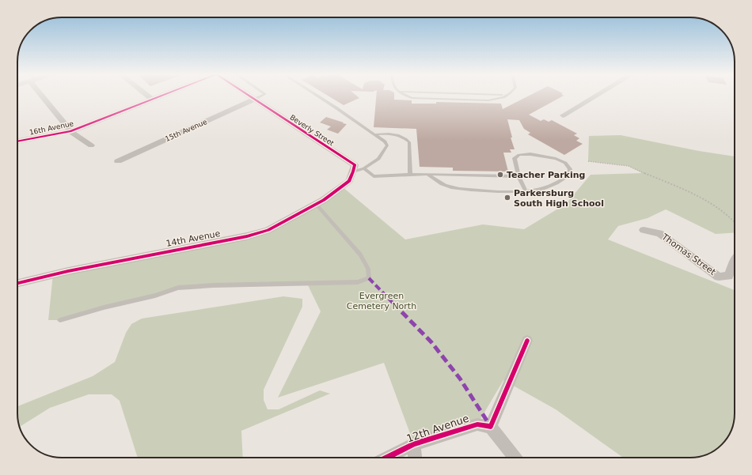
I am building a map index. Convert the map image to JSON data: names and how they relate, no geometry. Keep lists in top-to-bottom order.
{
  "streets": {
    "street": [
      "16th Avenue",
      "15th Avenue",
      "Beverly Street",
      "14th Avenue",
      "Thomas Street",
      "12th Avenue"
    ]
  },
  "crossings": [
    ["15th Avenue", "Beverly Street"],
    ["Beverly Street", "14th Avenue"]
  ],
  "parks": ["Evergreen Cemetery North"],
  "places": ["Teacher Parking", "Parkersburg South High School"]
}
